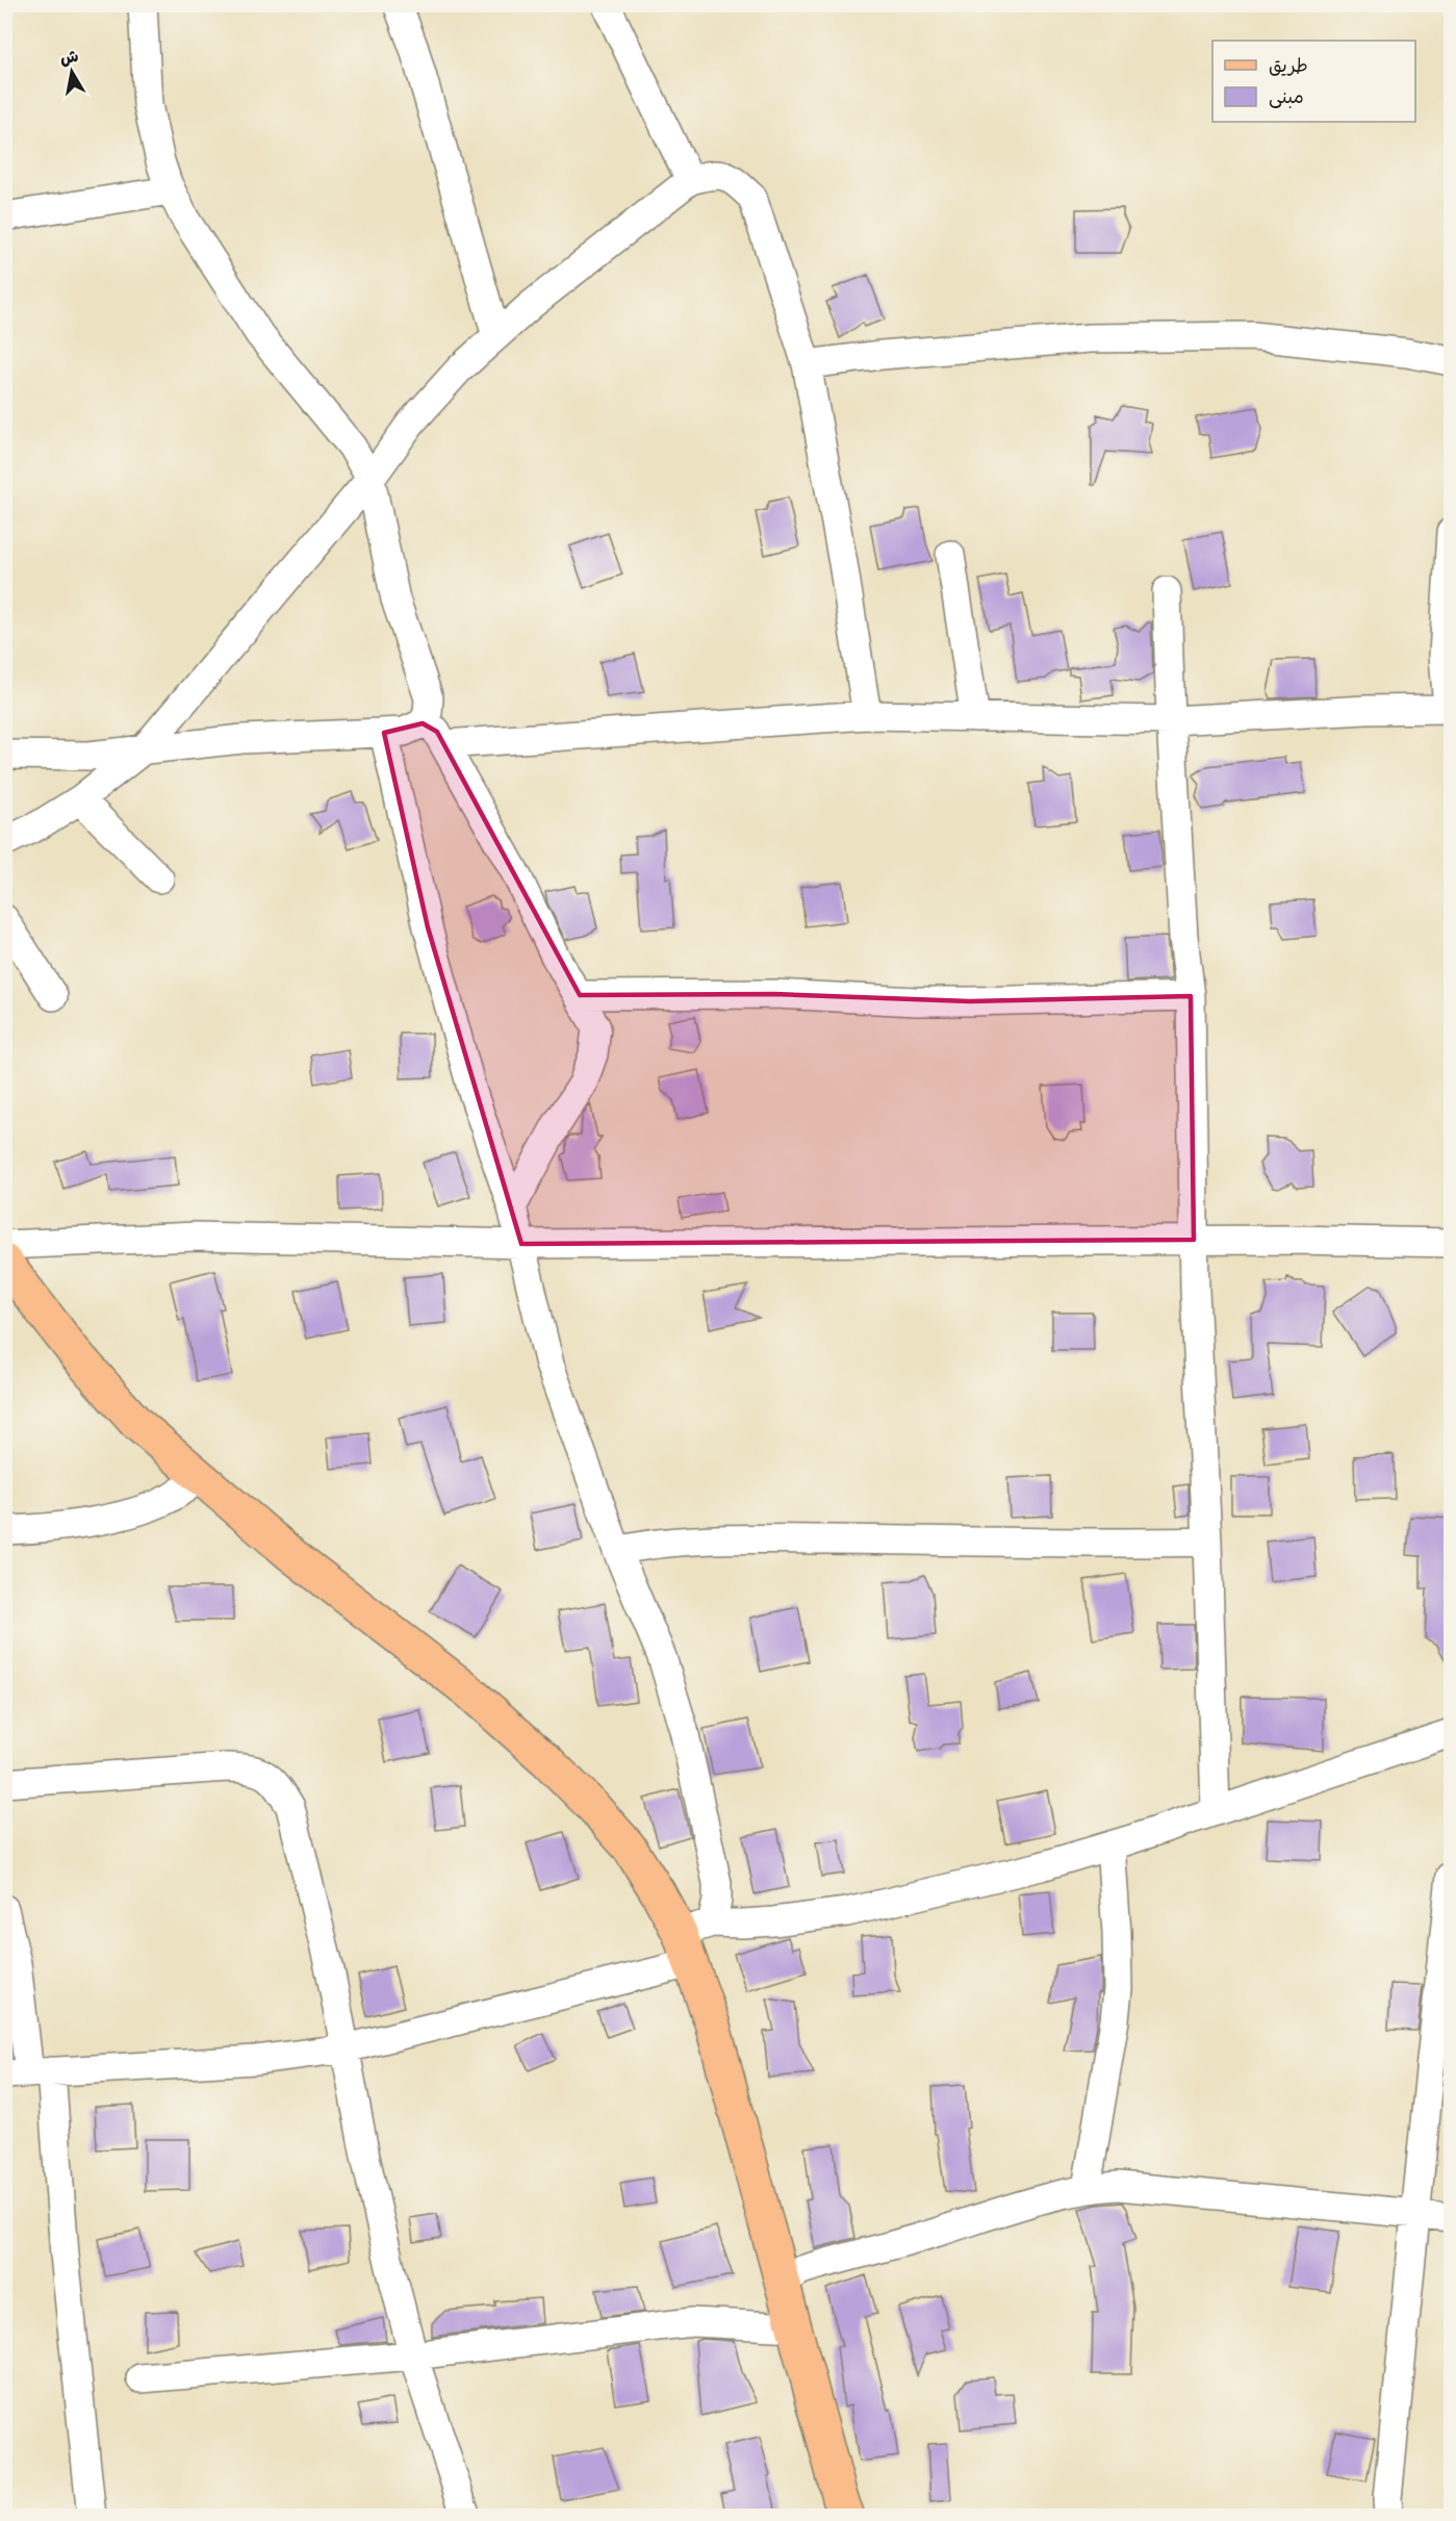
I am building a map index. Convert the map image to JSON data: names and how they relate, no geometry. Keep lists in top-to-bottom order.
{
  "legend": ["طريق", "مبنى"],
  "north": "top"
}
